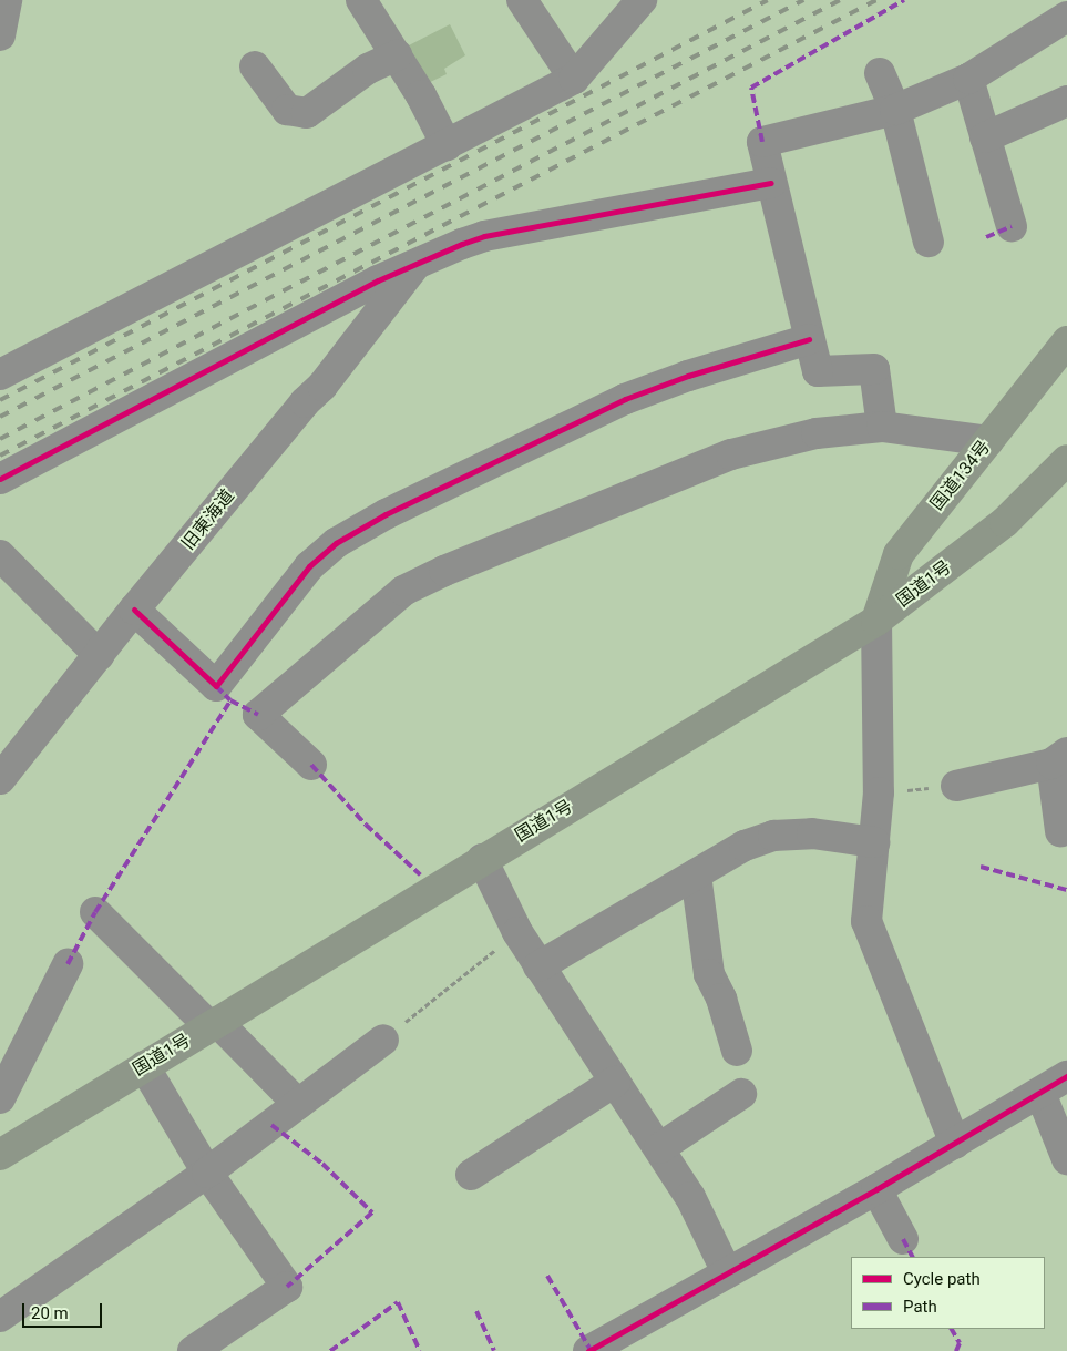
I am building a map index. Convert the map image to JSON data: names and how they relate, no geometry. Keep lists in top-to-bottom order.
{
  "streets": {
    "highway": ["国道134号", "国道1号"],
    "street": ["旧東海道"]
  },
  "crossings": [
    ["国道134号", "国道1号"]
  ],
  "legend": ["Cycle path", "Path"],
  "scale_bar": "20 m"
}
